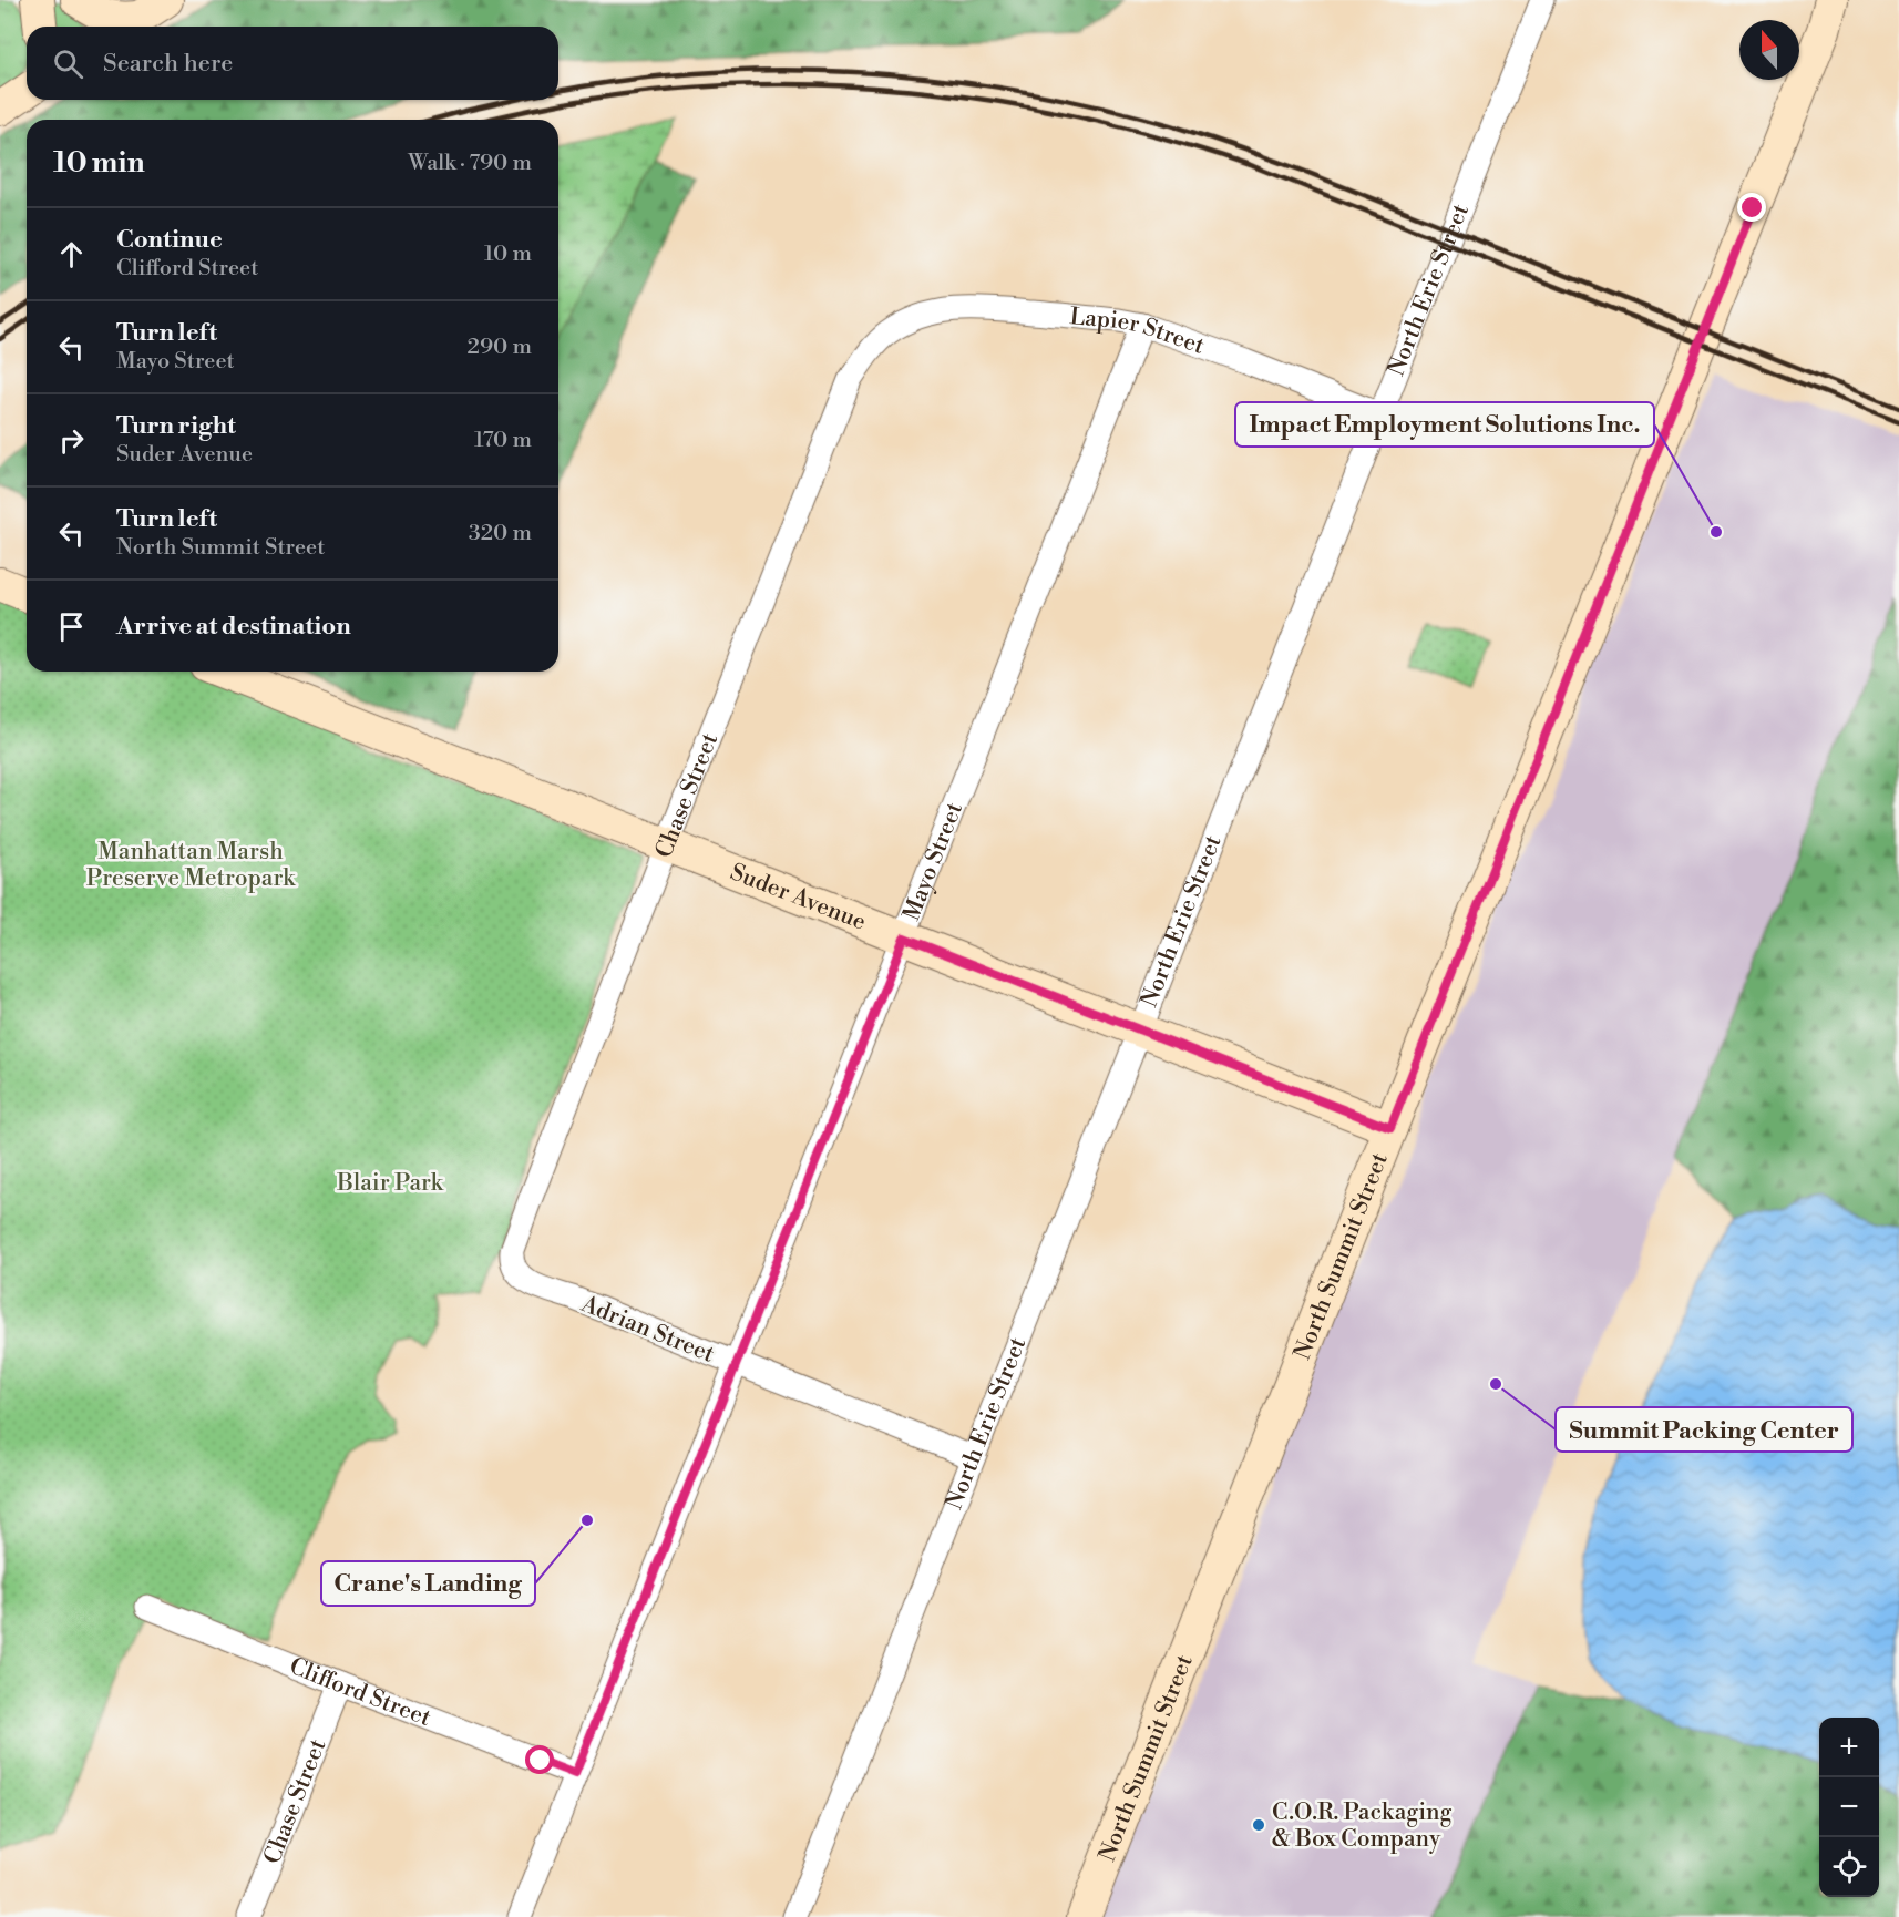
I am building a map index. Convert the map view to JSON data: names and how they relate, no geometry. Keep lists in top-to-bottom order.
{
  "streets": {
    "main road": ["Suder Avenue", "North Summit Street"],
    "street": [
      "North Erie Street",
      "Lapier Street",
      "Chase Street",
      "Mayo Street",
      "Adrian Street",
      "Clifford Street"
    ]
  },
  "crossings": [
    ["North Erie Street", "Lapier Street"],
    ["North Erie Street", "Suder Avenue"],
    ["North Erie Street", "Adrian Street"],
    ["Lapier Street", "Chase Street"],
    ["Lapier Street", "Mayo Street"],
    ["Chase Street", "Suder Avenue"],
    ["Chase Street", "Adrian Street"],
    ["Chase Street", "Clifford Street"],
    ["Mayo Street", "Suder Avenue"],
    ["Mayo Street", "Adrian Street"],
    ["Mayo Street", "Clifford Street"],
    ["Suder Avenue", "North Summit Street"]
  ],
  "parks": ["Manhattan Marsh Preserve Metropark", "Blair Park"],
  "places": [
    "Impact Employment Solutions Inc.",
    "Summit Packing Center",
    "Crane's Landing",
    "C.O.R. Packaging & Box Company"
  ],
  "north": "top",
  "page": {
    "search": "Search here",
    "heading": ["10 min", "Walk · 790 m"],
    "list": [
      ["Continue", "Clifford Street", "10 m"],
      ["Turn left", "Mayo Street", "290 m"],
      ["Turn right", "Suder Avenue", "170 m"],
      ["Turn left", "North Summit Street", "320 m"],
      "Arrive at destination"
    ],
    "map_buttons": ["+", "−"]
  }
}
